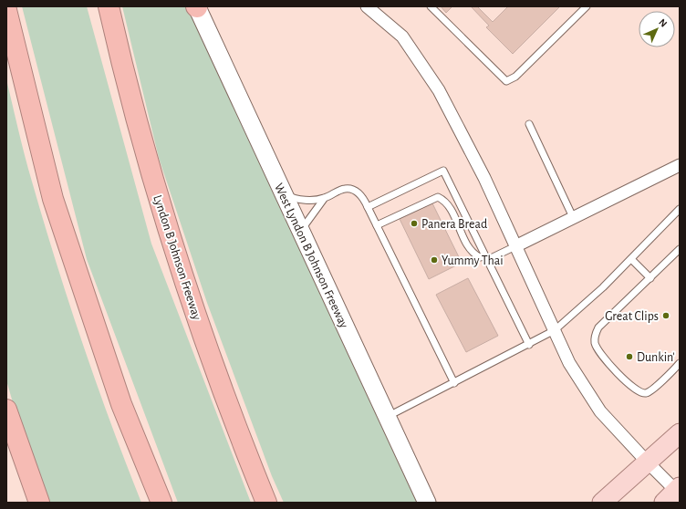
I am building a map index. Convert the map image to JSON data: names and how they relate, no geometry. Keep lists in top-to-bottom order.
{
  "streets": {
    "highway": ["Lyndon B Johnson Freeway"],
    "main road": ["West Lyndon B Johnson Freeway"]
  },
  "places": [
    "Panera Bread",
    "Yummy Thai",
    "Great Clips",
    "Dunkin'"
  ],
  "north": "top right"
}
